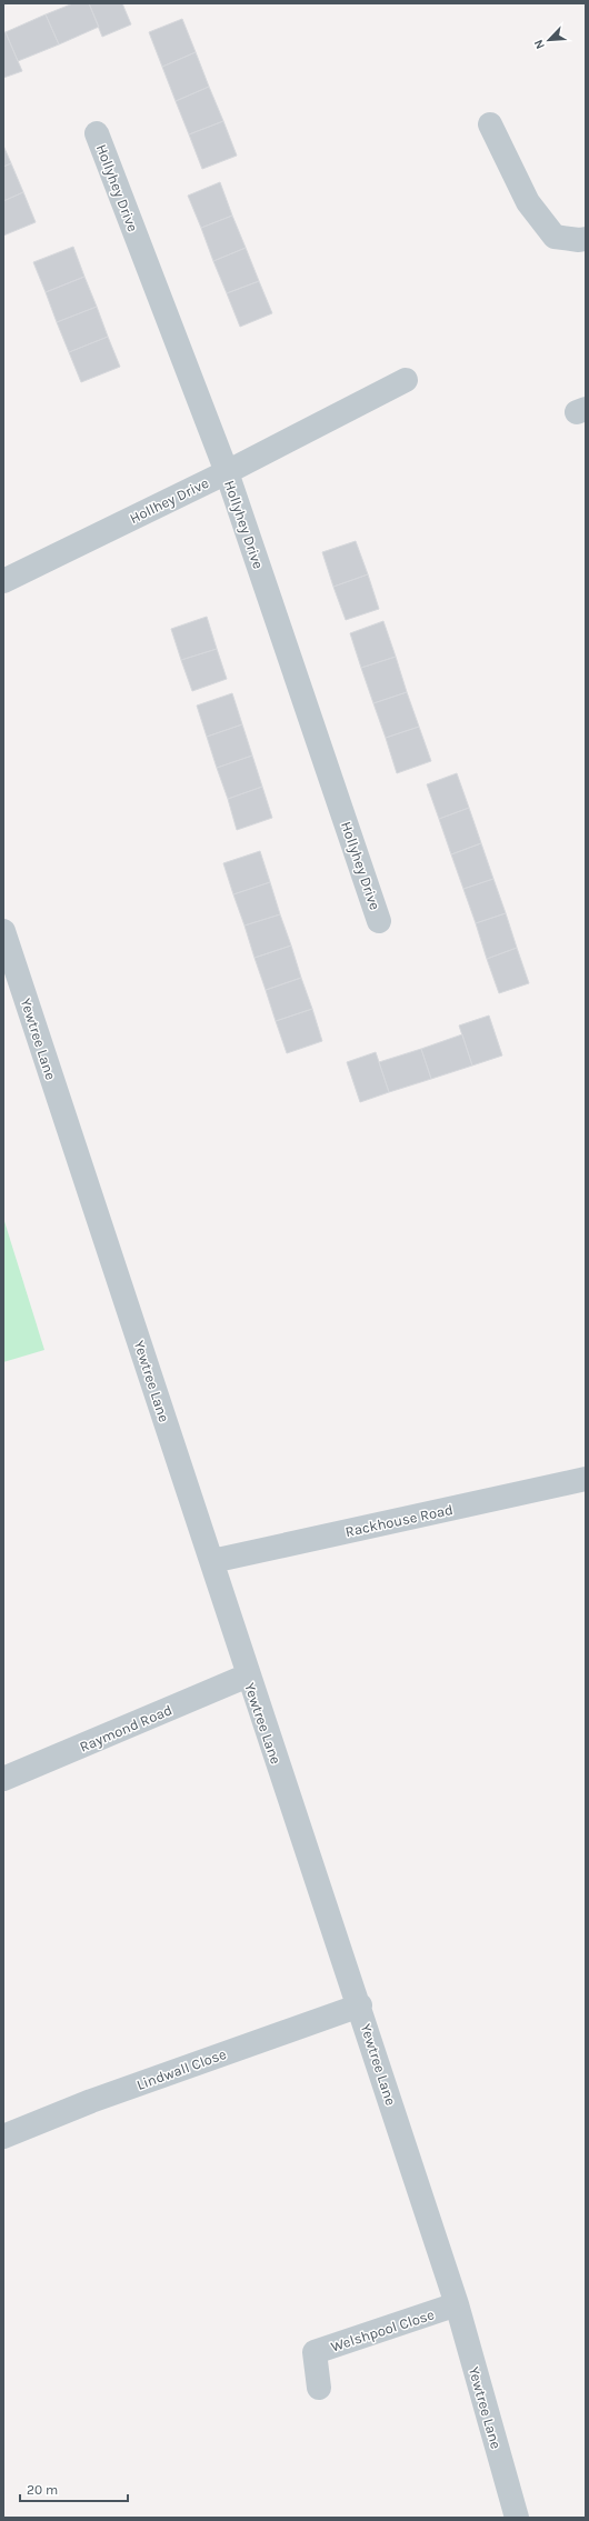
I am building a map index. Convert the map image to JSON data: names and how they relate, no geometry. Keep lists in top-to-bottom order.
{
  "streets": {
    "street": [
      "Hollyhey Drive",
      "Hollhey Drive",
      "Yewtree Lane",
      "Rackhouse Road",
      "Raymond Road",
      "Lindwall Close",
      "Welshpool Close"
    ]
  },
  "crossings": [
    ["Hollyhey Drive", "Hollhey Drive"],
    ["Yewtree Lane", "Rackhouse Road"],
    ["Yewtree Lane", "Raymond Road"],
    ["Yewtree Lane", "Lindwall Close"],
    ["Yewtree Lane", "Welshpool Close"]
  ],
  "scale_bar": "20 m",
  "north": "bottom left"
}
